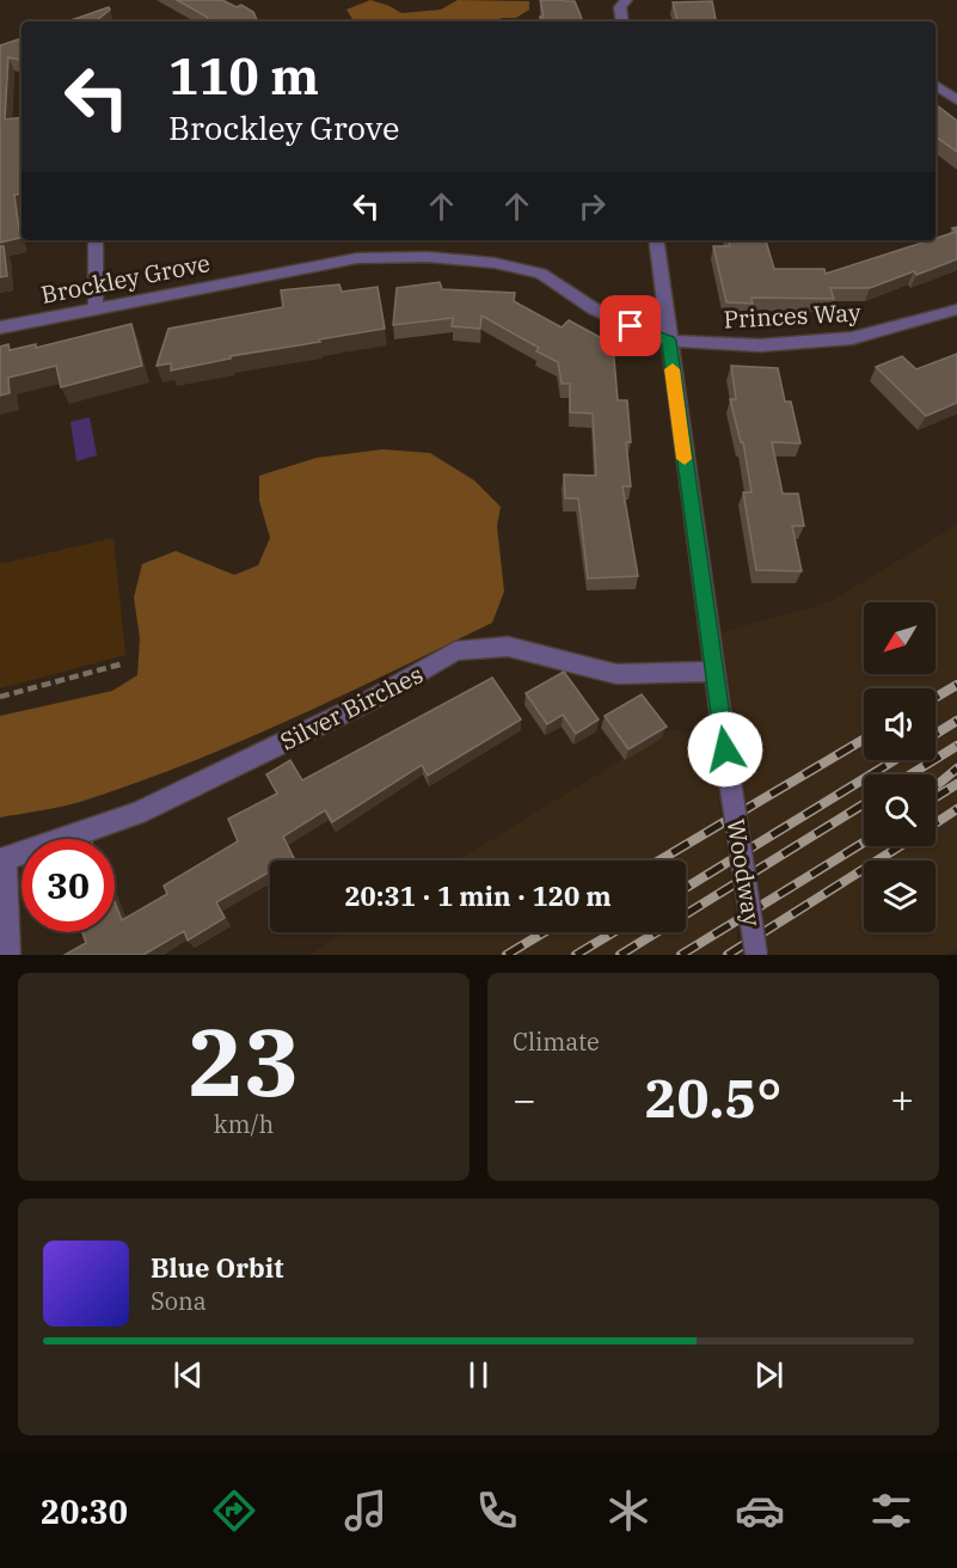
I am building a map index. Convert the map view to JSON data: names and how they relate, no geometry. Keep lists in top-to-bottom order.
{
  "streets": {
    "street": [
      "Brockley Grove",
      "Princes Way",
      "Silver Birches",
      "Woodway"
    ]
  },
  "crossings": [
    ["Brockley Grove", "Princes Way"],
    ["Brockley Grove", "Woodway"],
    ["Princes Way", "Woodway"],
    ["Silver Birches", "Woodway"]
  ],
  "north": "bottom left",
  "page": {
    "turn": ["110 m", "Brockley Grove"],
    "limit": "30",
    "trip": "20:31 · 1 min · 120 m",
    "tile": [
      ["23", "km/h"],
      "Climate"
    ],
    "heat": ["−", "20.5°", "+"],
    "song": ["Blue Orbit", "Sona"],
    "tabs": "20:30"
  }
}
